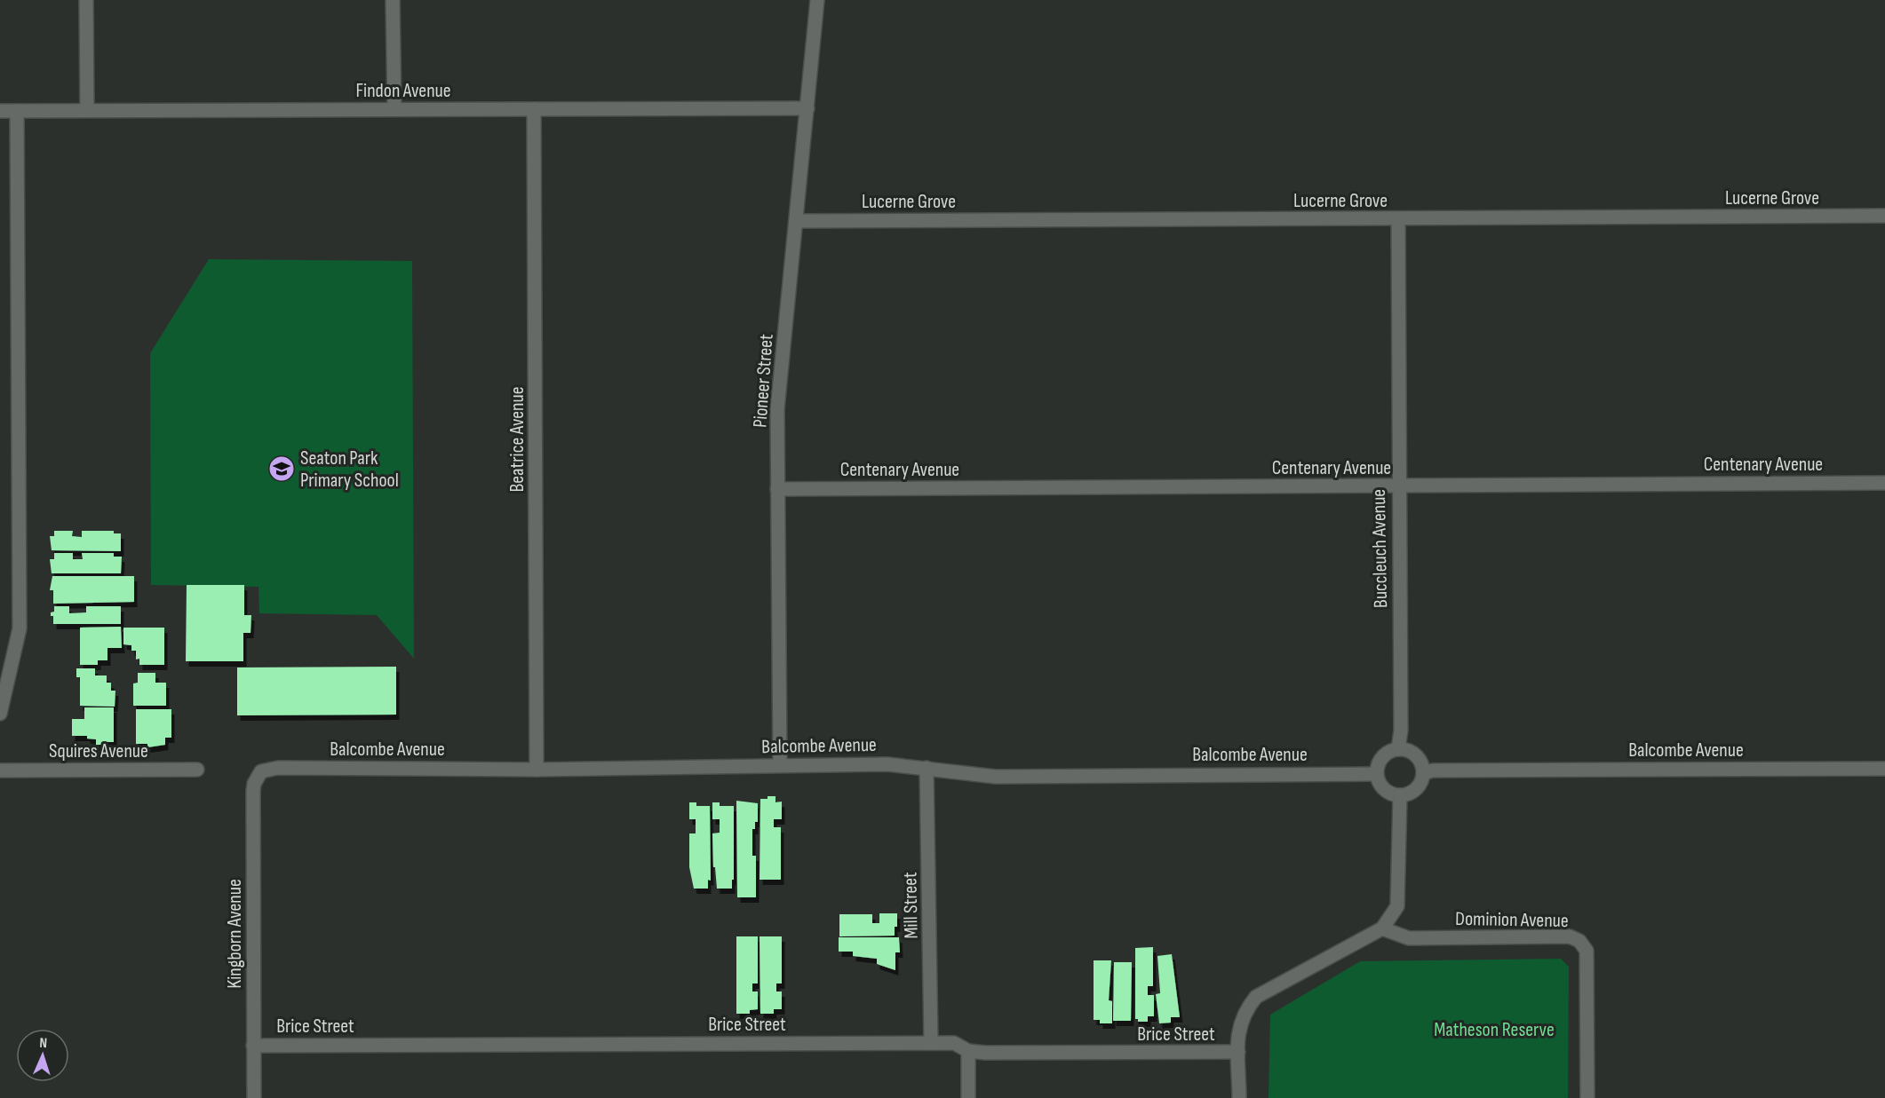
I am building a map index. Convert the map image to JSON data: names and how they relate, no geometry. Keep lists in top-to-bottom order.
{
  "streets": {
    "street": [
      "Findon Avenue",
      "Lucerne Grove",
      "Pioneer Street",
      "Beatrice Avenue",
      "Centenary Avenue",
      "Buccleuch Avenue",
      "Balcombe Avenue",
      "Squires Avenue",
      "Mill Street",
      "Dominion Avenue",
      "Kingborn Avenue",
      "Brice Street"
    ]
  },
  "crossings": [
    ["Findon Avenue", "Pioneer Street"],
    ["Findon Avenue", "Beatrice Avenue"],
    ["Lucerne Grove", "Pioneer Street"],
    ["Lucerne Grove", "Buccleuch Avenue"],
    ["Pioneer Street", "Centenary Avenue"],
    ["Pioneer Street", "Balcombe Avenue"],
    ["Beatrice Avenue", "Balcombe Avenue"],
    ["Centenary Avenue", "Buccleuch Avenue"],
    ["Buccleuch Avenue", "Balcombe Avenue"],
    ["Balcombe Avenue", "Mill Street"],
    ["Balcombe Avenue", "Kingborn Avenue"],
    ["Mill Street", "Brice Street"],
    ["Kingborn Avenue", "Brice Street"]
  ],
  "parks": ["Matheson Reserve"],
  "places": {
    "school or university": ["Seaton Park Primary School"]
  },
  "north": "top"
}
